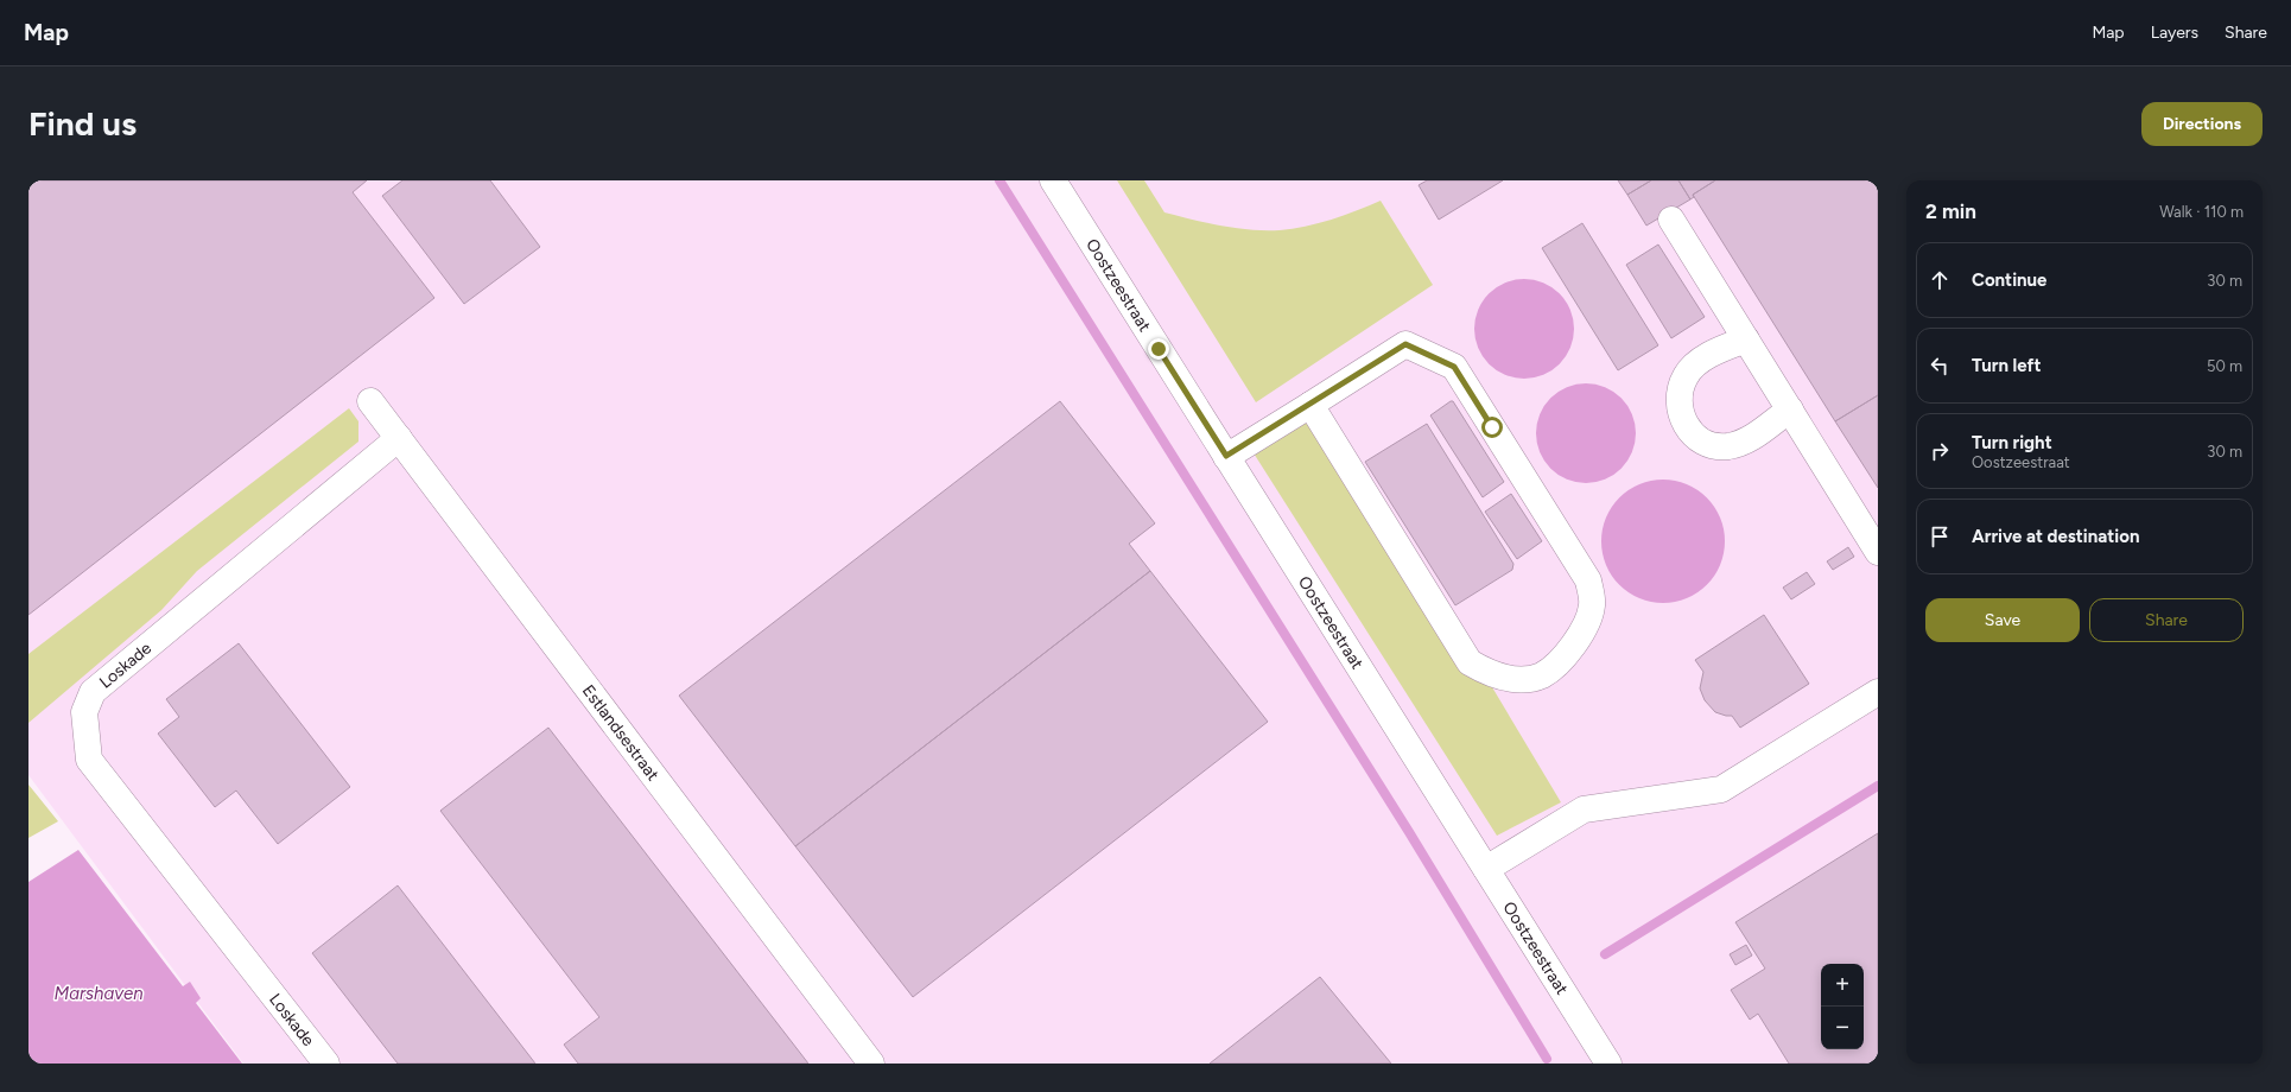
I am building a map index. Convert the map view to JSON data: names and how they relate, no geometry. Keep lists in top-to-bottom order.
{
  "streets": {
    "street": ["Oostzeestraat", "Loskade", "Estlandsestraat"]
  },
  "crossings": [
    ["Loskade", "Estlandsestraat"]
  ],
  "water": ["Marshaven"],
  "page": {
    "header": "Map",
    "nav": ["Map", "Layers", "Share"],
    "buttons": [
      "Directions",
      ["Save", "Share"]
    ],
    "title": "Find us",
    "heading": ["2 min", "Walk · 110 m"],
    "list": [
      ["Continue", "30 m"],
      ["Turn left", "50 m"],
      ["Turn right", "Oostzeestraat", "30 m"],
      "Arrive at destination"
    ],
    "map_buttons": ["+", "−"]
  }
}
